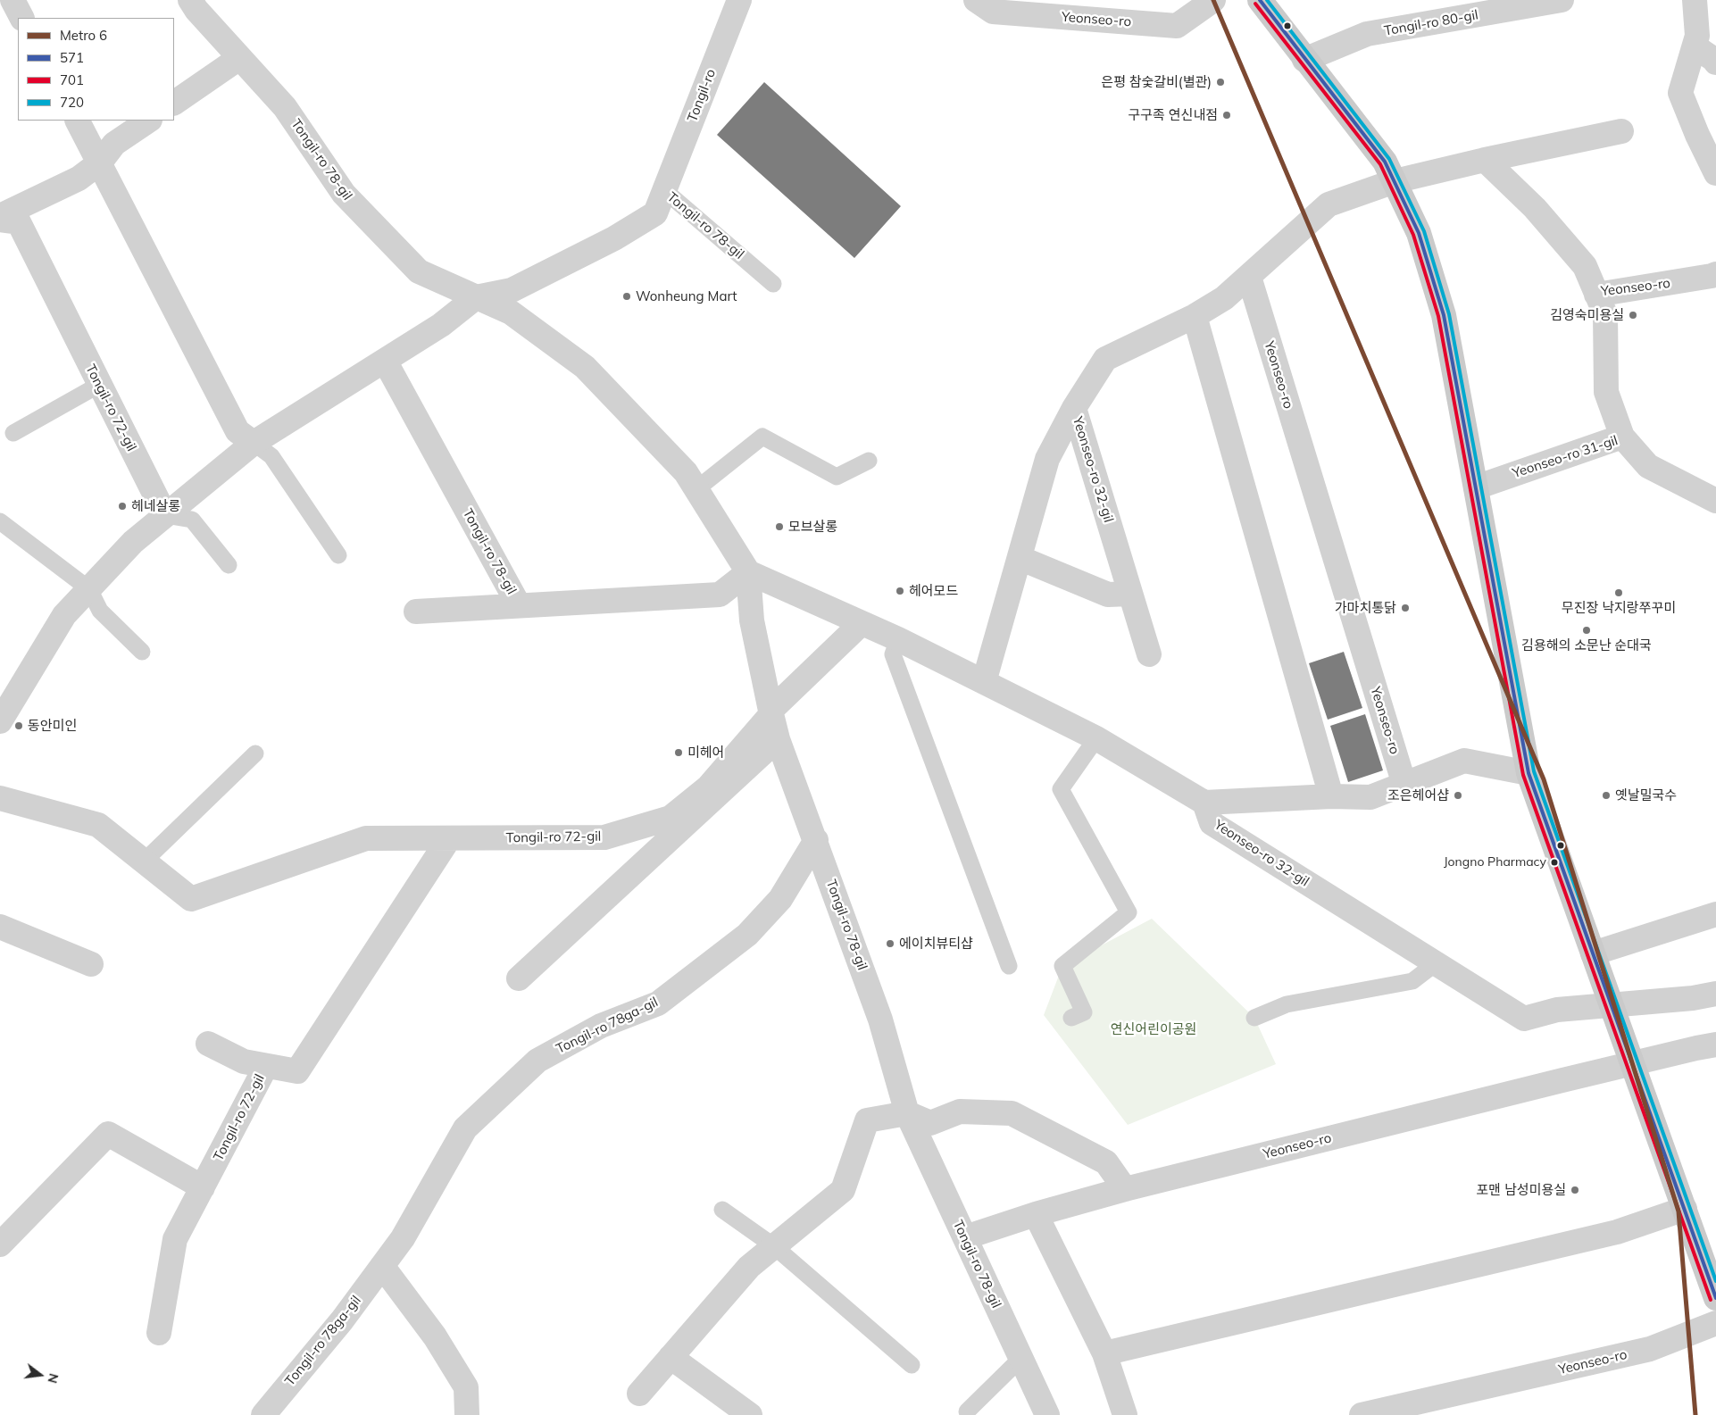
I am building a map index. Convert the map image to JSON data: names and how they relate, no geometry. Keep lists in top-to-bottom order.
{
  "streets": {
    "street": [
      "Yeonseo-ro",
      "Tongil-ro 80-gil",
      "Tongil-ro",
      "Tongil-ro 78-gil",
      "Tongil-ro 72-gil",
      "Yeonseo-ro 31-gil",
      "Yeonseo-ro 32-gil",
      "Tongil-ro 78ga-gil"
    ]
  },
  "crossings": [
    ["Yeonseo-ro", "Tongil-ro 78-gil"],
    ["Tongil-ro", "Tongil-ro 78-gil"],
    ["Tongil-ro 78-gil", "Tongil-ro 72-gil"],
    ["Tongil-ro 78-gil", "Tongil-ro 78ga-gil"]
  ],
  "parks": ["연신어린이공원"],
  "places": [
    "은평 참숯갈비(별관)",
    "구구족 연신내점",
    "Wonheung Mart",
    "김영숙미용실",
    "헤네살롱",
    "모브살롱",
    "헤어모드",
    "무진장 낙지랑쭈꾸미",
    "가마치통닭",
    "김용해의 소문난 순대국",
    "동안미인",
    "미헤어",
    "조은헤어샵",
    "옛날밀국수",
    "Jongno Pharmacy",
    "에이치뷰티샵",
    "포맨 남성미용실"
  ],
  "lines": [
    "metro line 6",
    "transit line 571",
    "transit line 720",
    "transit line 701"
  ],
  "legend": [
    "Metro 6",
    "571",
    "701",
    "720"
  ],
  "north": "right"
}
